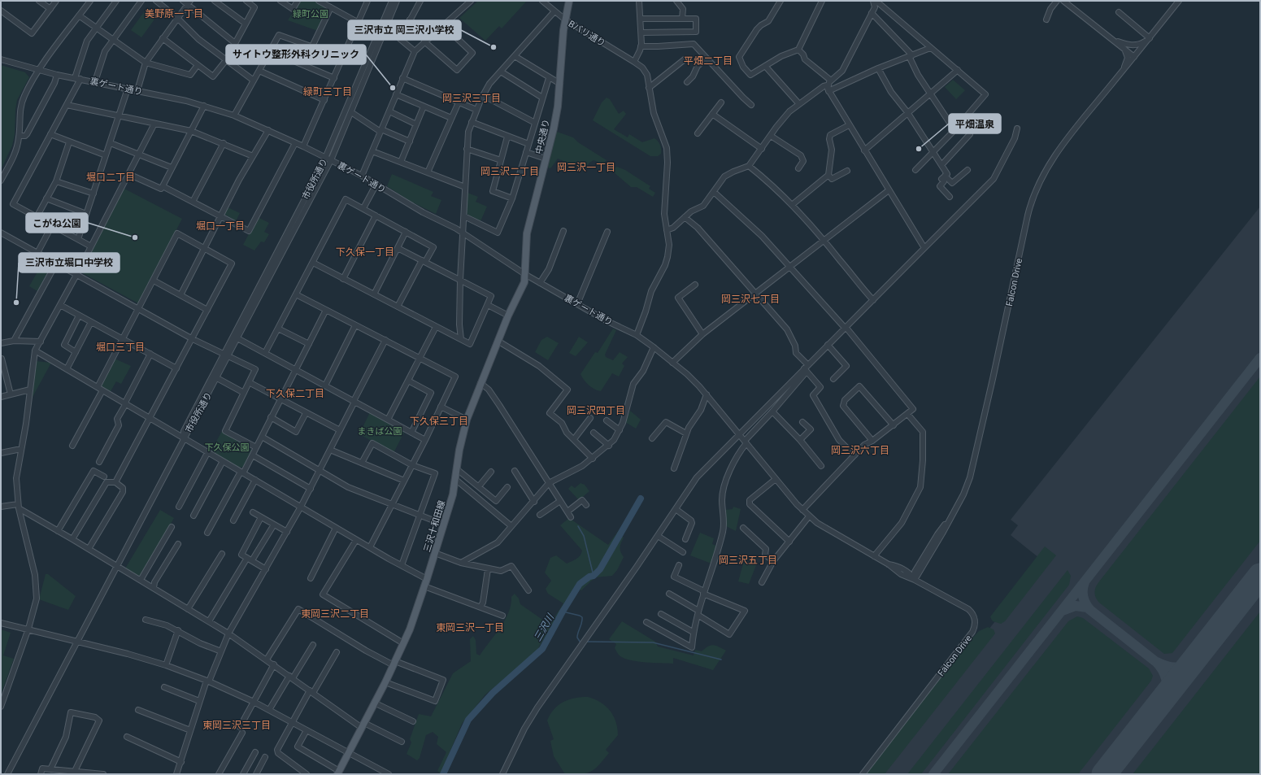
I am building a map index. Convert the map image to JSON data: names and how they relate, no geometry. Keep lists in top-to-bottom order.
{
  "streets": {
    "main road": ["中央通り", "三沢十和田線"],
    "street": [
      "Bバリ通り",
      "裏ゲート通り",
      "市役所通り",
      "Falcon Drive"
    ]
  },
  "crossings": [
    ["Bバリ通り", "裏ゲート通り"],
    ["Bバリ通り", "中央通り"],
    ["裏ゲート通り", "中央通り"],
    ["裏ゲート通り", "市役所通り"],
    ["裏ゲート通り", "三沢十和田線"],
    ["中央通り", "三沢十和田線"]
  ],
  "districts": [
    "美野原一丁目",
    "平畑二丁目",
    "緑町三丁目",
    "岡三沢三丁目",
    "岡三沢一丁目",
    "岡三沢二丁目",
    "堀口二丁目",
    "堀口一丁目",
    "下久保一丁目",
    "岡三沢七丁目",
    "堀口三丁目",
    "下久保二丁目",
    "岡三沢四丁目",
    "下久保三丁目",
    "岡三沢六丁目",
    "岡三沢五丁目",
    "東岡三沢二丁目",
    "東岡三沢一丁目",
    "東岡三沢三丁目"
  ],
  "water": ["三沢川"],
  "parks": ["緑町公園", "まきば公園", "下久保公園"],
  "places": [
    "三沢市立 岡三沢小学校",
    "サイトウ整形外科クリニック",
    "平畑温泉",
    "こがね公園",
    "三沢市立堀口中学校"
  ]
}
